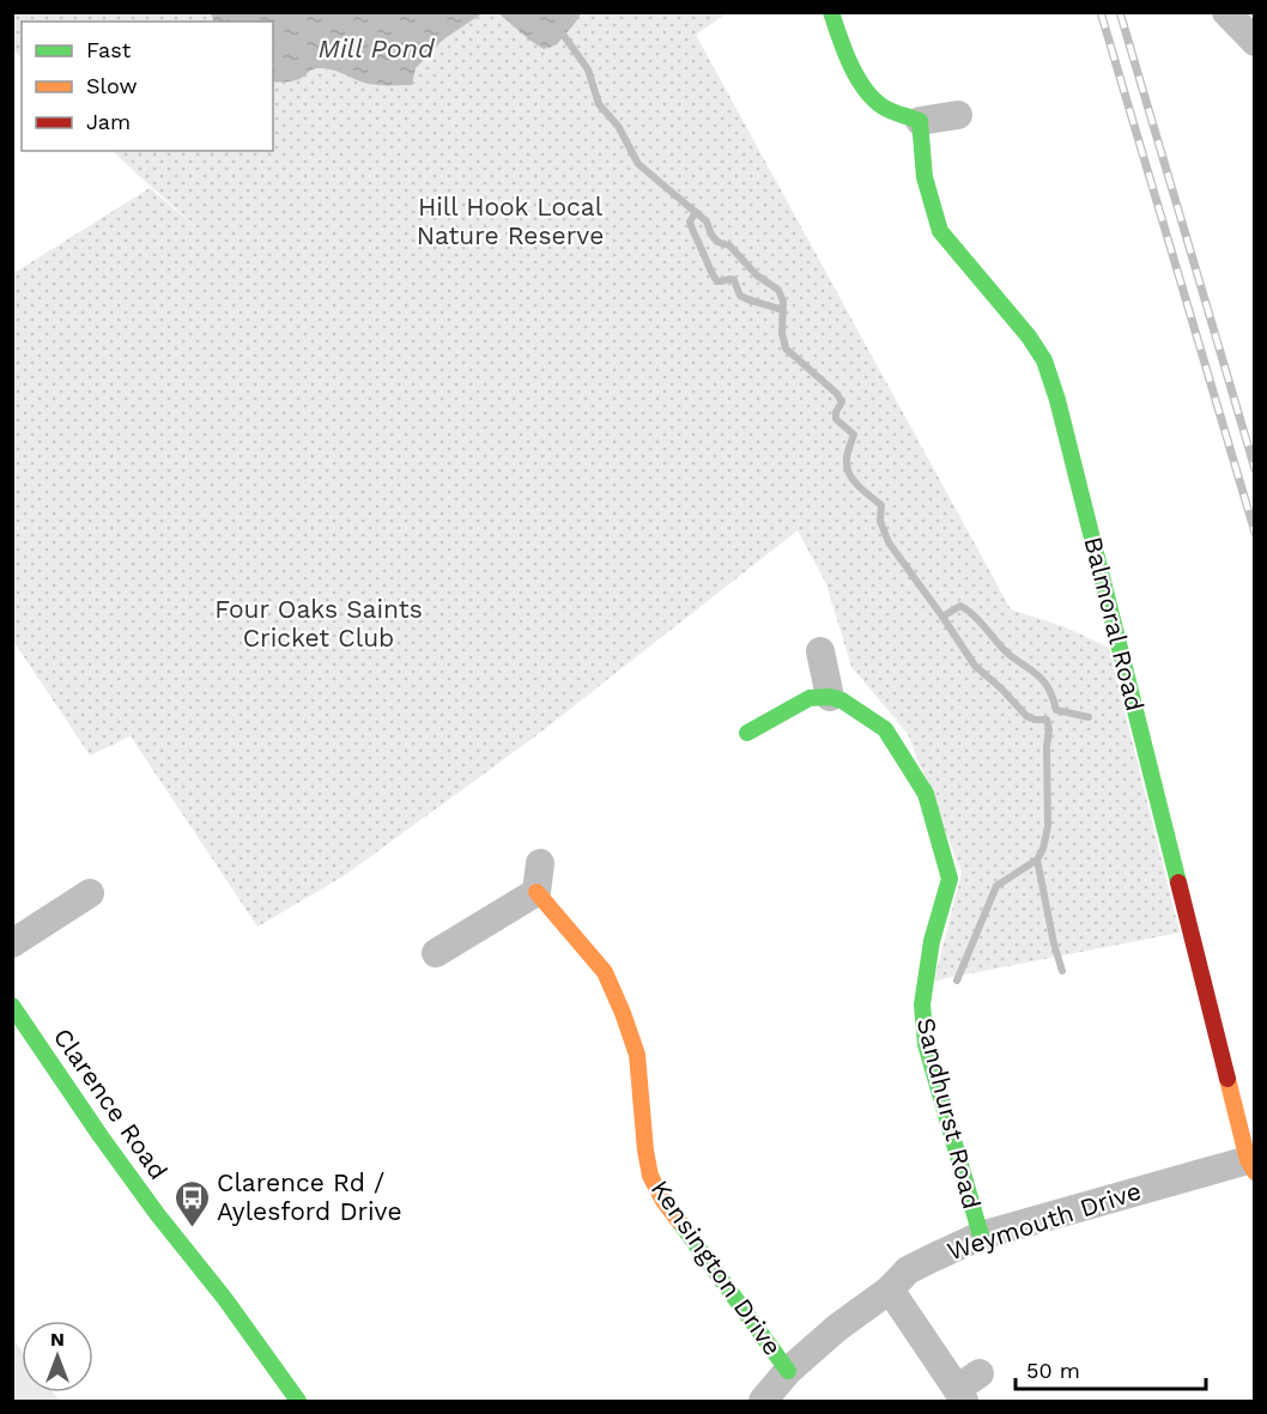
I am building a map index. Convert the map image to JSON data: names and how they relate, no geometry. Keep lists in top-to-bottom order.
{
  "streets": {
    "street": [
      "Balmoral Road",
      "Clarence Road",
      "Sandhurst Road",
      "Weymouth Drive",
      "Kensington Drive"
    ]
  },
  "crossings": [
    ["Balmoral Road", "Weymouth Drive"],
    ["Sandhurst Road", "Weymouth Drive"],
    ["Weymouth Drive", "Kensington Drive"]
  ],
  "water": ["Mill Pond"],
  "parks": ["Hill Hook Local Nature Reserve", "Four Oaks Saints Cricket Club"],
  "places": {
    "bus stop": ["Clarence Rd / Aylesford Drive"]
  },
  "legend": ["Fast", "Slow", "Jam"],
  "scale_bar": "50 m",
  "north": "top"
}
